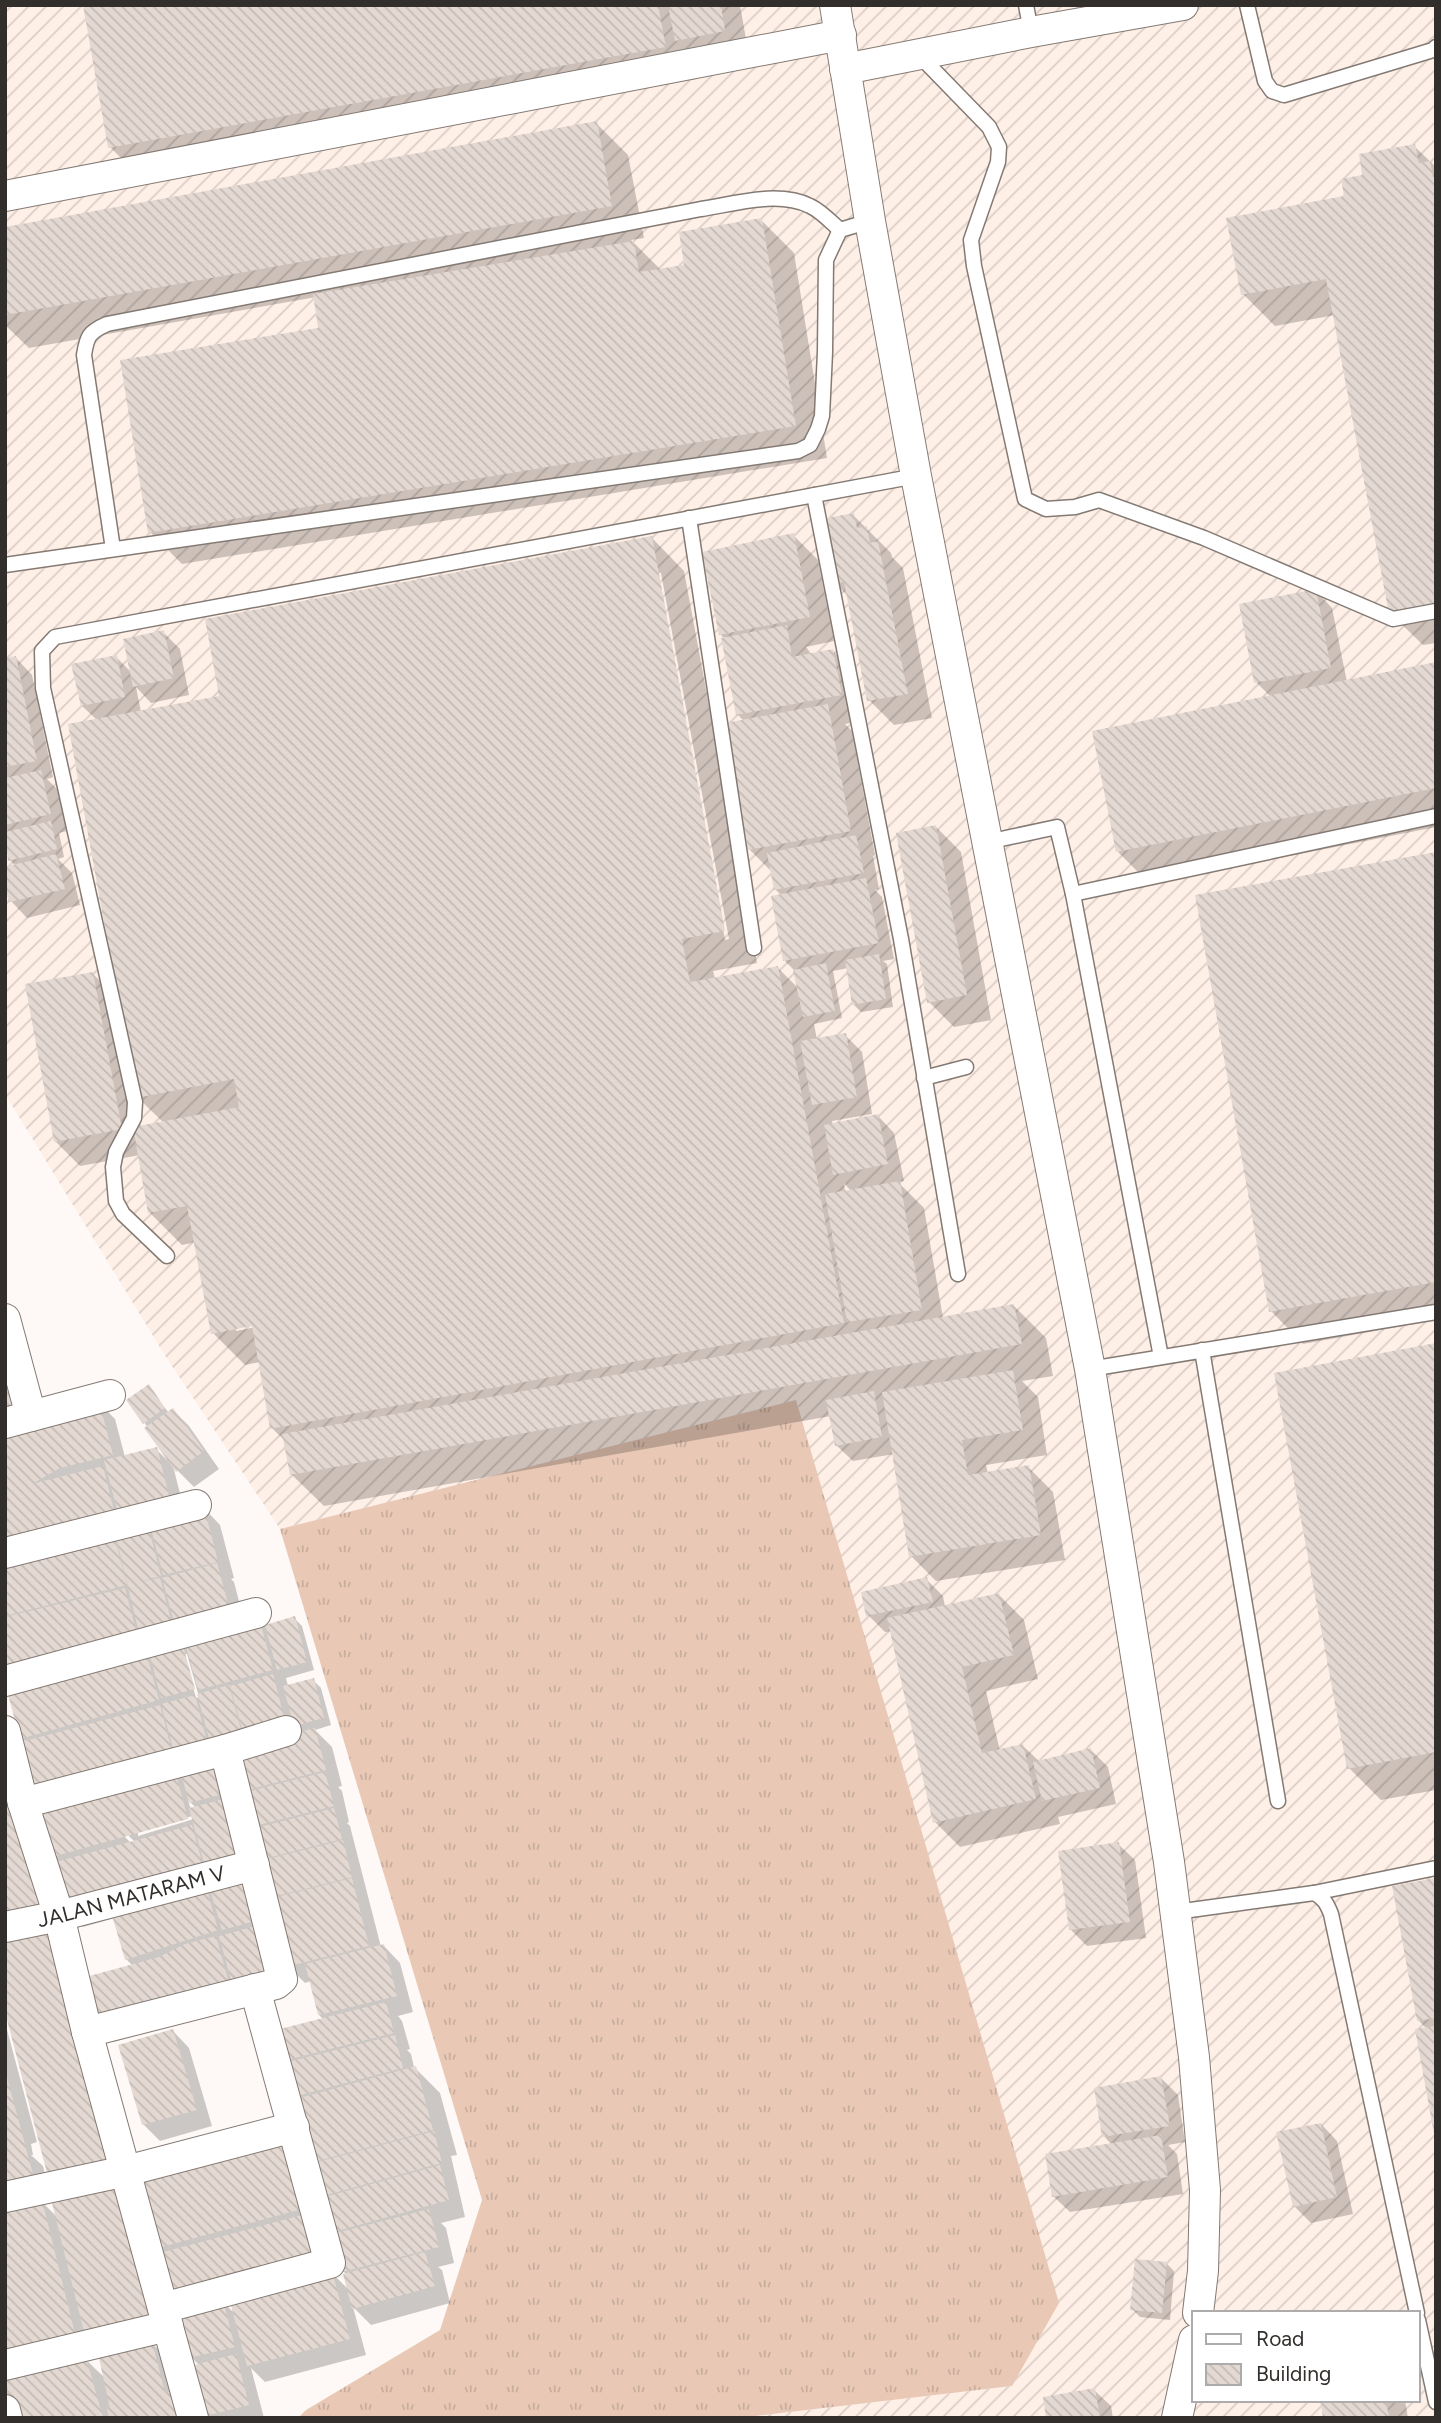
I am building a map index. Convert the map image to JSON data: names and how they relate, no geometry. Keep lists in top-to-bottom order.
{
  "streets": {
    "street": ["JALAN MATARAM V"]
  },
  "legend": ["Road", "Building"]
}
